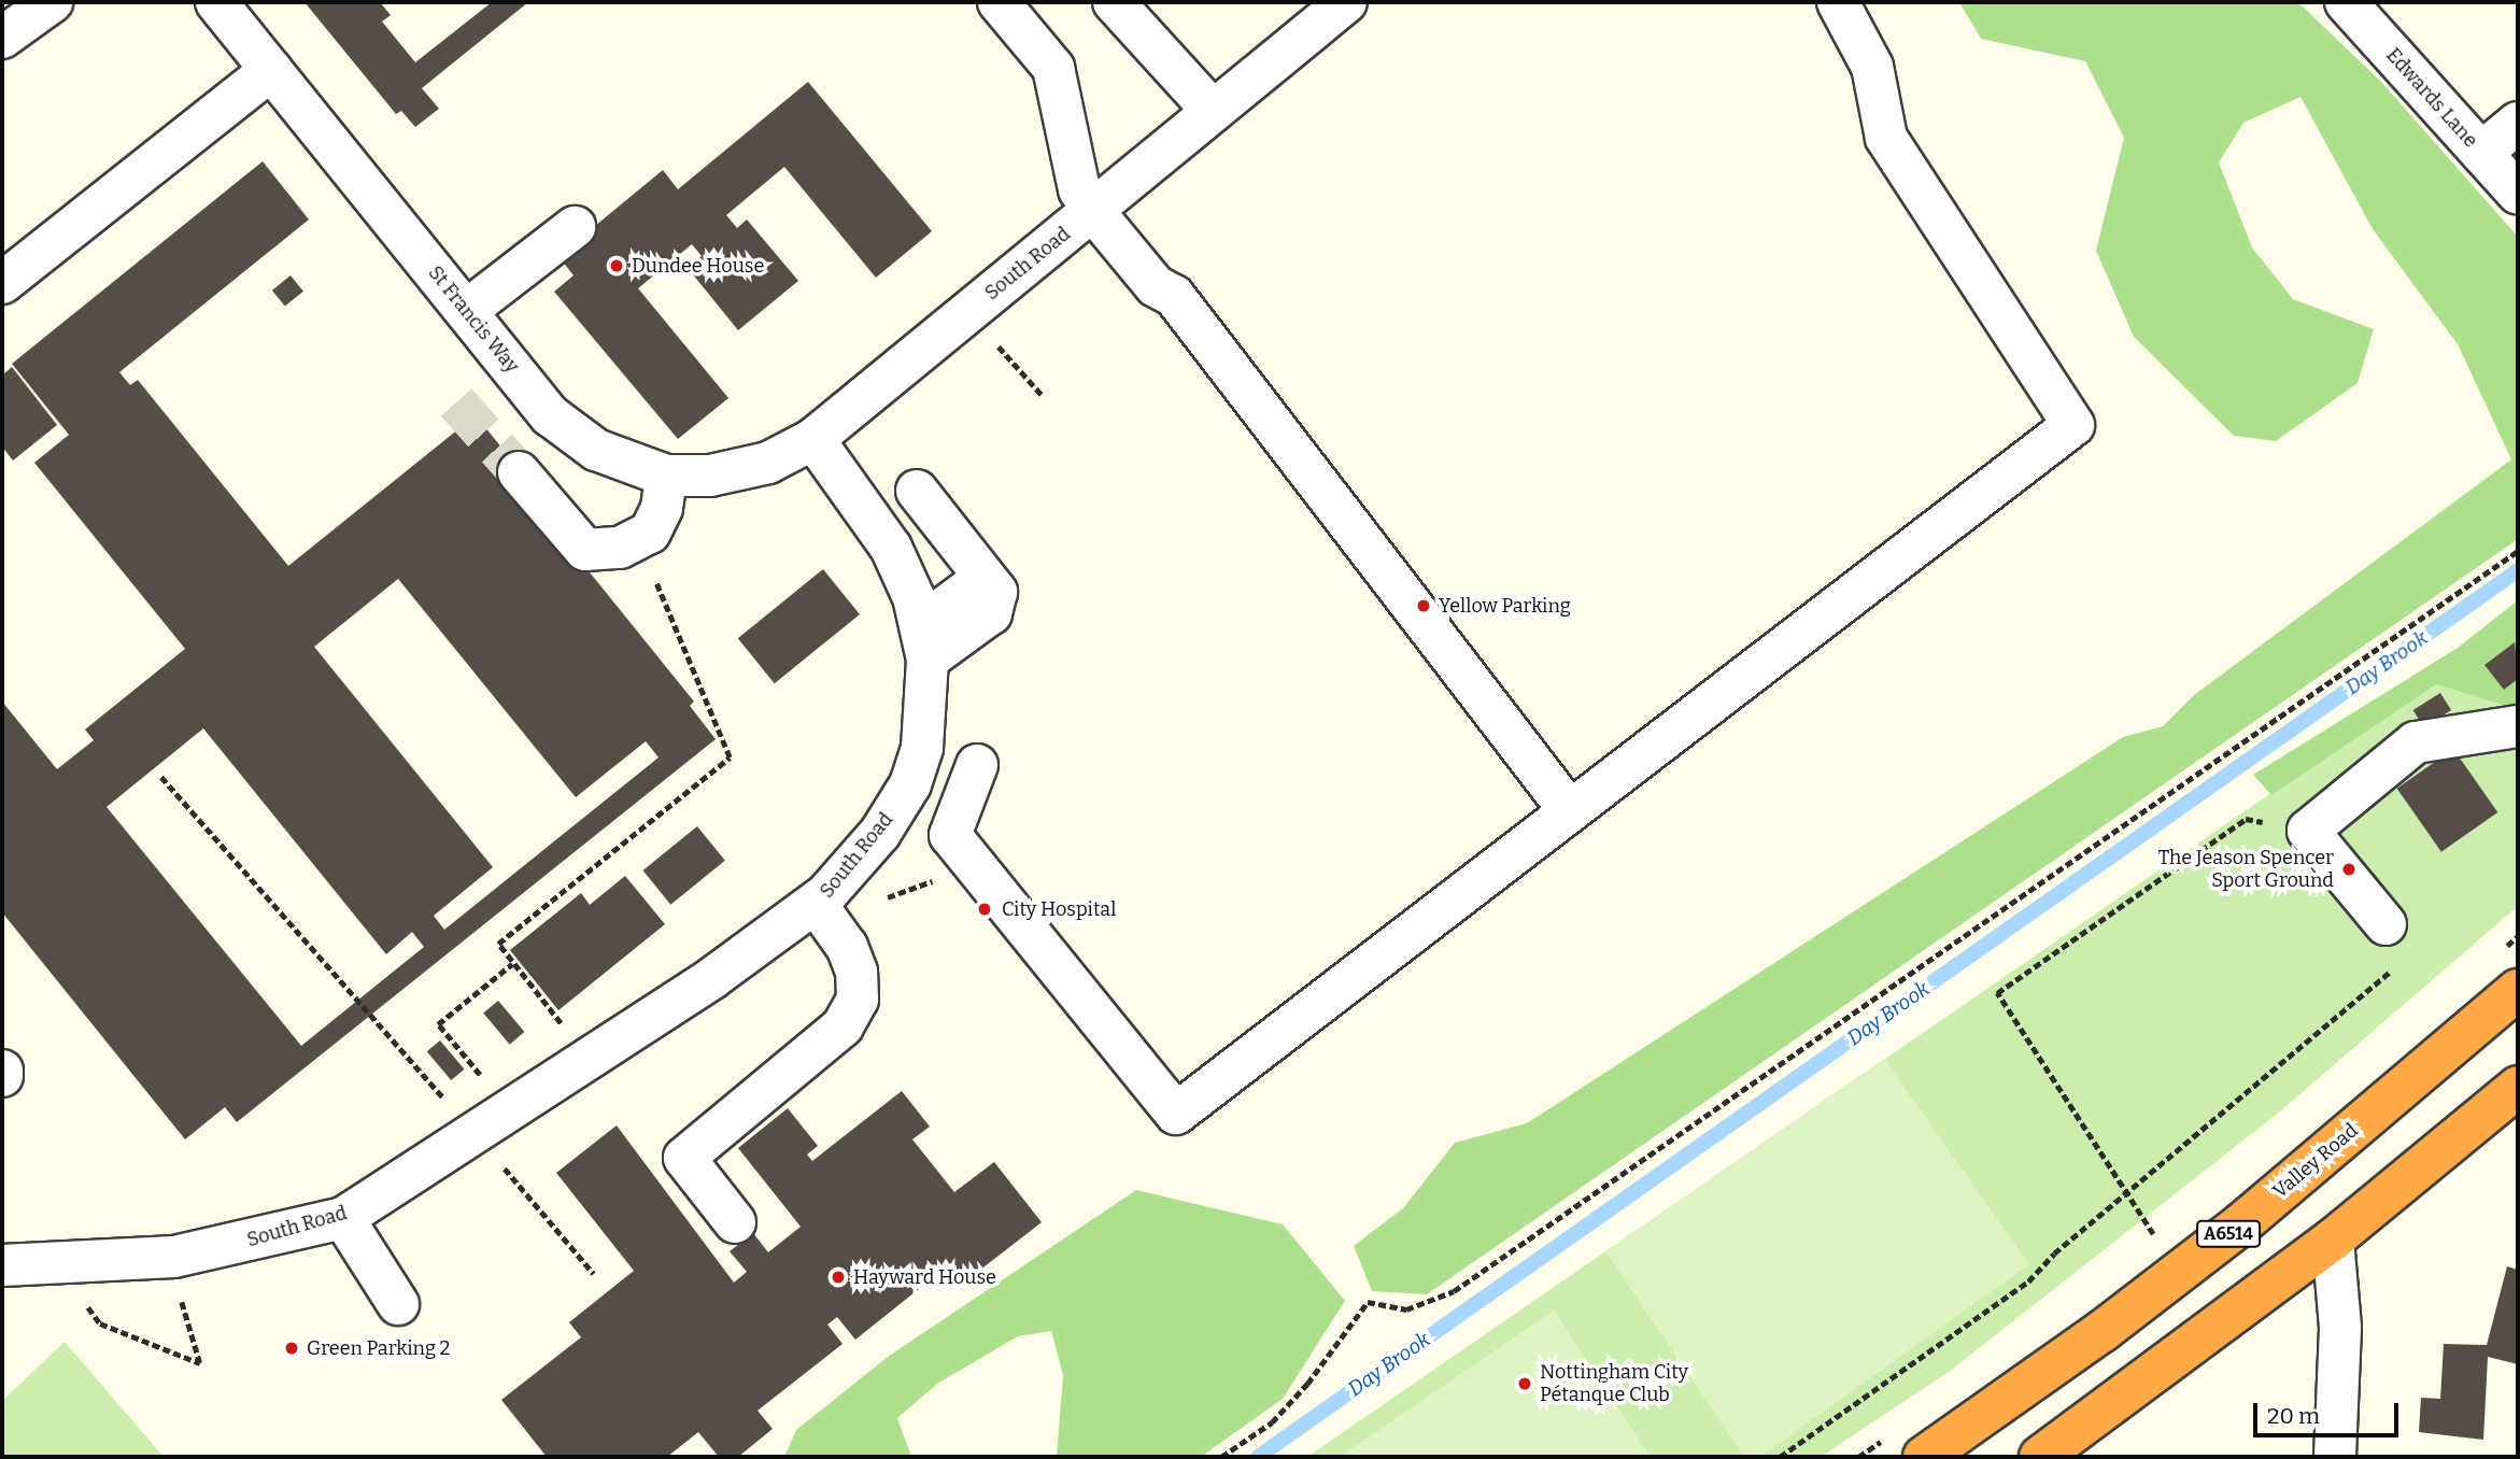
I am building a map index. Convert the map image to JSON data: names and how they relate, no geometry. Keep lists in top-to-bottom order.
{
  "streets": {
    "highway": ["Valley Road", "A6514"],
    "street": ["Edwards Lane", "South Road", "St Francis Way"]
  },
  "crossings": [
    ["South Road", "St Francis Way"]
  ],
  "water": ["Day Brook"],
  "places": [
    "Dundee House",
    "Yellow Parking",
    "The Jeason Spencer Sport Ground",
    "City Hospital",
    "Hayward House",
    "Green Parking 2",
    "Nottingham City Pétanque Club"
  ],
  "scale_bar": "20 m"
}
